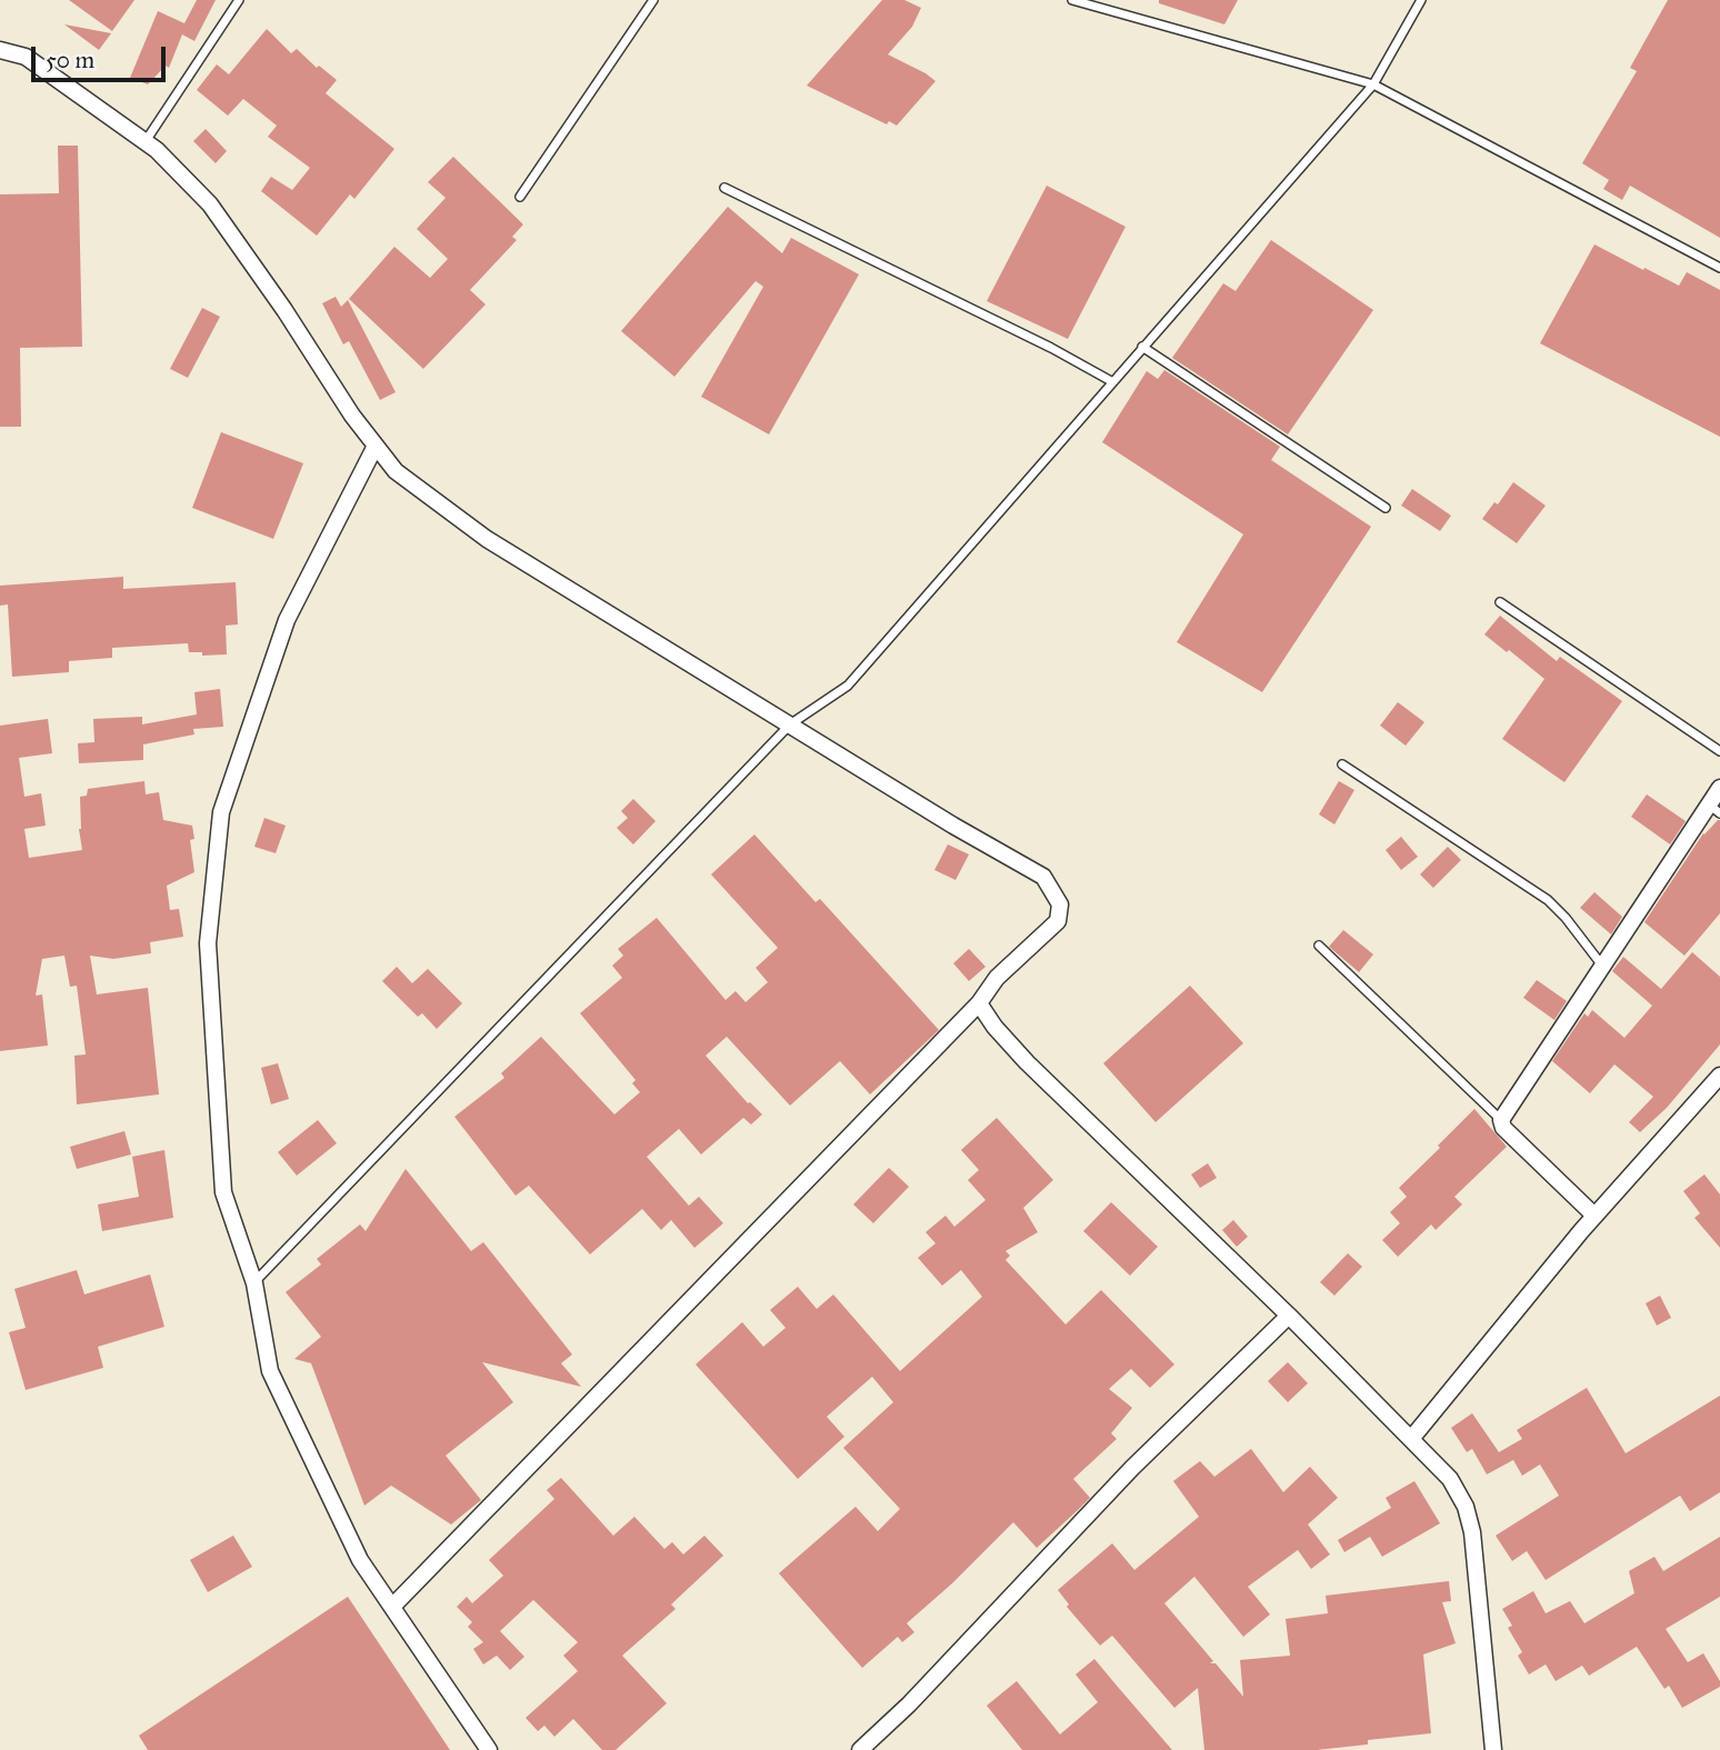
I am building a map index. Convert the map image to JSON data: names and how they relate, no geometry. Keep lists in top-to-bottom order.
{
  "scale_bar": "50 m"
}
